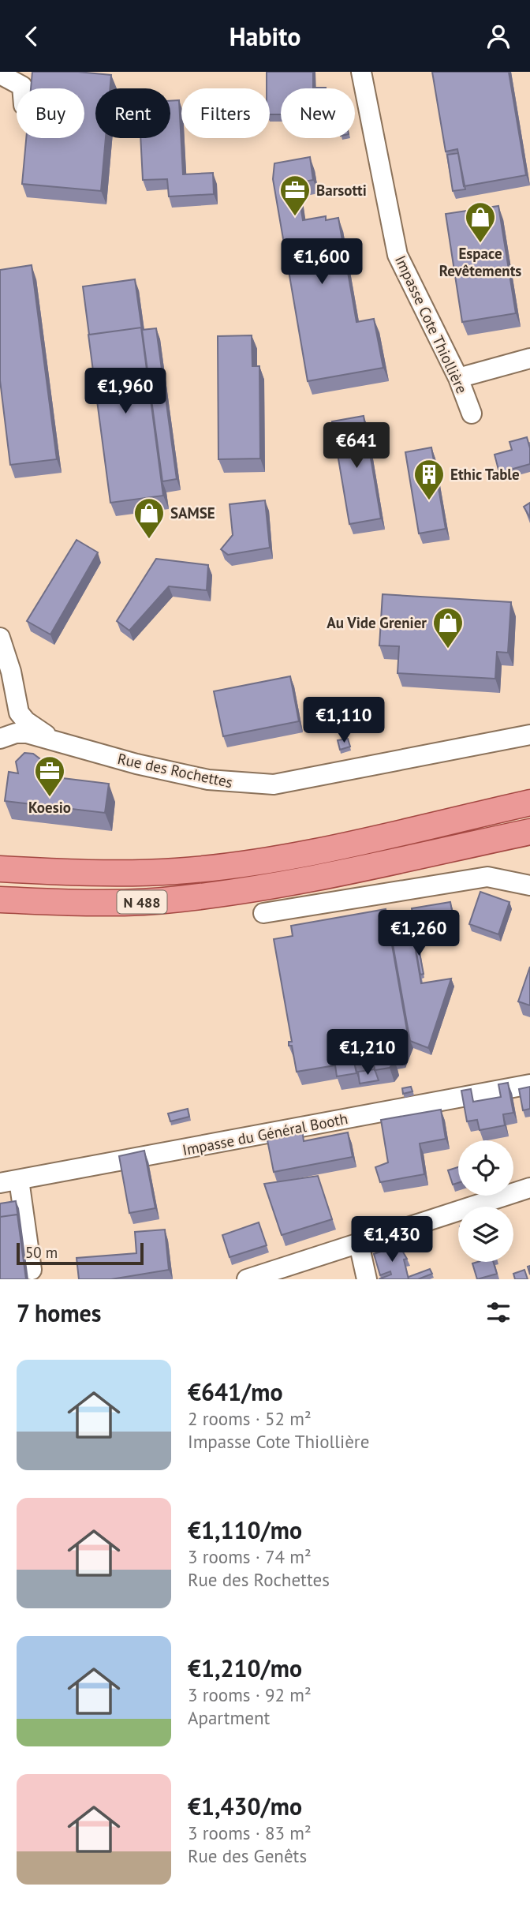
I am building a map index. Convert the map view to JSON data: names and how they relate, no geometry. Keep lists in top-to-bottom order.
{
  "streets": {
    "main road": ["N 488"],
    "street": ["Impasse Cote Thiollière", "Rue des Rochettes", "Impasse du Général Booth"]
  },
  "places": {
    "office": ["Barsotti", "Koesio"],
    "shop": ["Espace Revêtements", "SAMSE", "Au Vide Grenier"],
    "building": ["Ethic Table"]
  },
  "scale_bar": "50 m",
  "page": {
    "header": "Habito",
    "chip": [
      "Buy",
      "Rent",
      "Filters",
      "New"
    ],
    "price": [
      "€1,600",
      "€1,960",
      "€641",
      "€1,110",
      "€1,260",
      "€1,210",
      "€1,430"
    ],
    "scale": "50 m",
    "heading": "7 homes",
    "list": [
      {
        "name": "€641/mo",
        "note": "2 rooms · 52 m² · Impasse Cote Thiollière"
      },
      {
        "name": "€1,110/mo",
        "note": "3 rooms · 74 m² · Rue des Rochettes"
      },
      {
        "name": "€1,210/mo",
        "note": "3 rooms · 92 m² · Apartment"
      },
      {
        "name": "€1,430/mo",
        "note": "3 rooms · 83 m² · Rue des Genêts"
      }
    ]
  }
}
